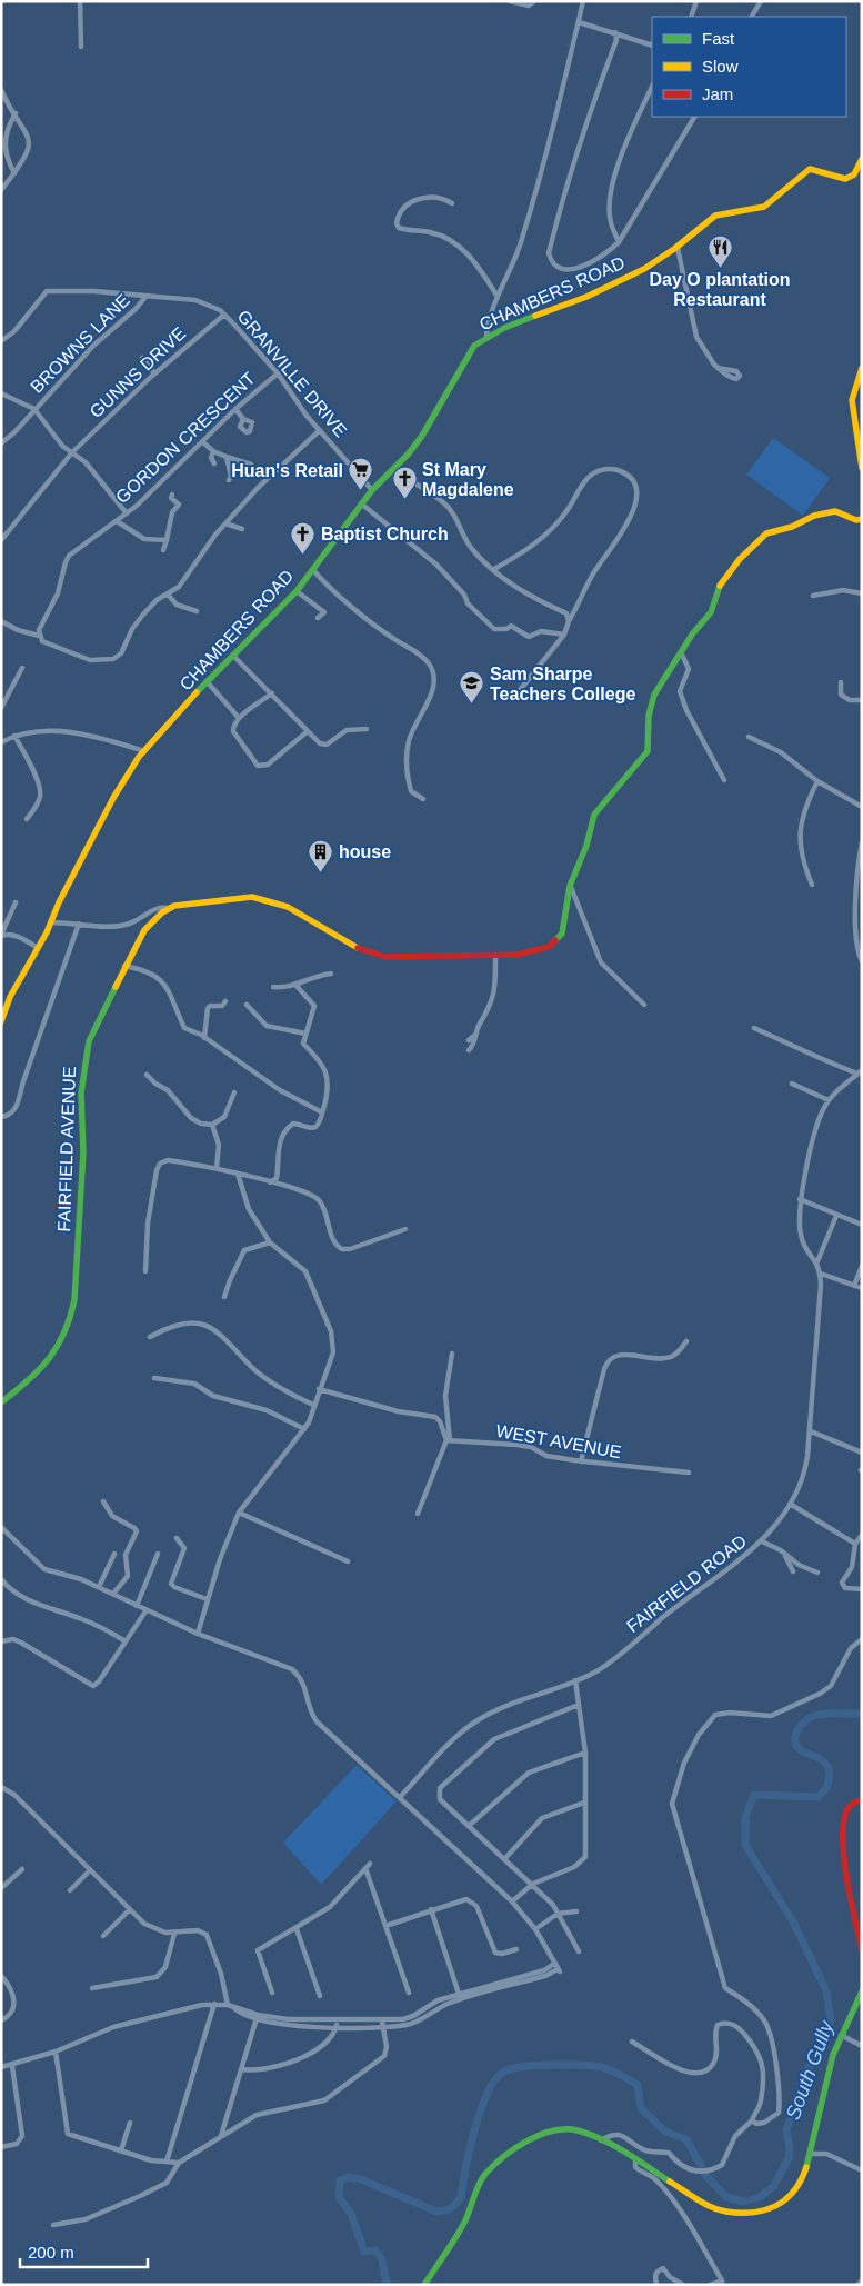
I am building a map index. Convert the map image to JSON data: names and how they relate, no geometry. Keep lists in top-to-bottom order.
{
  "streets": {
    "street": [
      "CHAMBERS ROAD",
      "BROWNS LANE",
      "GUNNS DRIVE",
      "GRANVILLE DRIVE",
      "GORDON CRESCENT",
      "FAIRFIELD AVENUE",
      "WEST AVENUE",
      "FAIRFIELD ROAD"
    ]
  },
  "crossings": [
    ["CHAMBERS ROAD", "GRANVILLE DRIVE"],
    ["BROWNS LANE", "GRANVILLE DRIVE"],
    ["GUNNS DRIVE", "GRANVILLE DRIVE"],
    ["GRANVILLE DRIVE", "GORDON CRESCENT"]
  ],
  "water": ["South Gully"],
  "places": {
    "restaurant": ["Day O plantation Restaurant"],
    "supermarket": ["Huan's Retail"],
    "church": ["St Mary Magdalene", "Baptist Church"],
    "school or university": ["Sam Sharpe Teachers College"],
    "building": ["house"]
  },
  "legend": ["Fast", "Slow", "Jam"],
  "scale_bar": "200 m"
}
